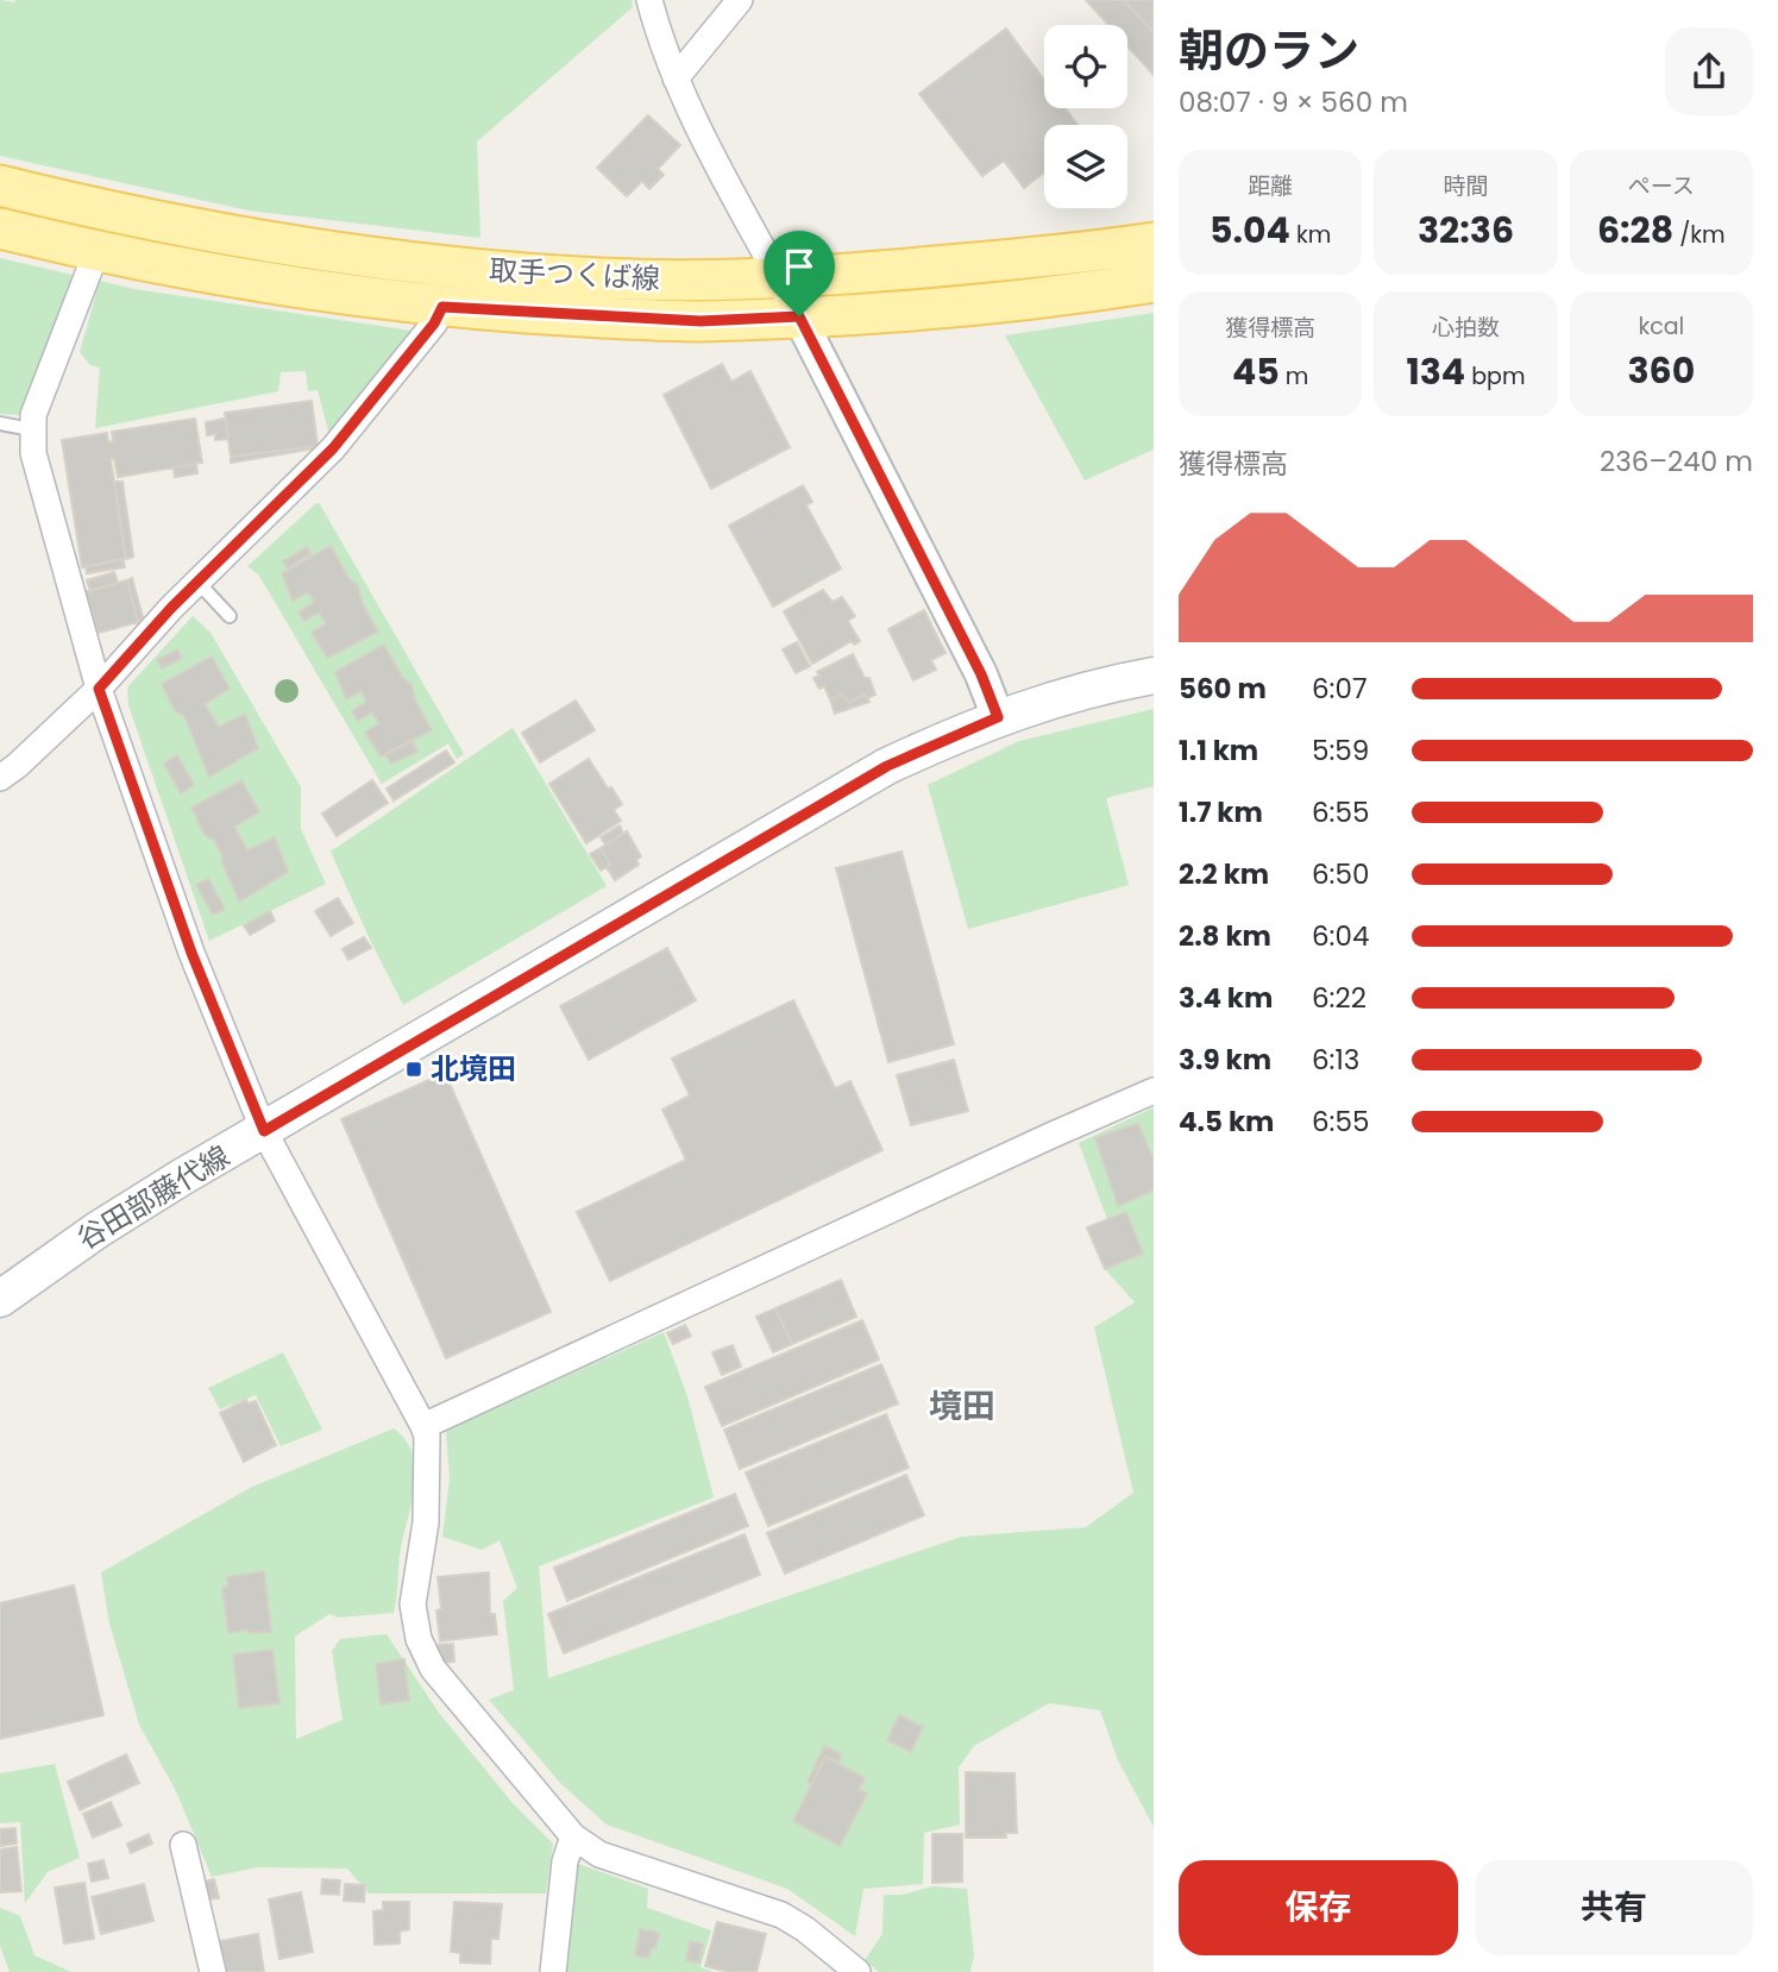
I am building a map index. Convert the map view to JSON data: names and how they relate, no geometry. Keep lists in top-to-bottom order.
{
  "streets": {
    "main road": ["取手つくば線", "谷田部藤代線"]
  },
  "districts": ["境田"],
  "places": {
    "transit": ["北境田"]
  },
  "page": {
    "heading": ["朝のラン", "08:07 · 9 × 560 m"],
    "stats": [
      ["距離", "5.04 km"],
      ["時間", "32:36"],
      ["ペース", "6:28 /km"],
      ["獲得標高", "45 m"],
      ["心拍数", "134 bpm"],
      ["kcal", "360"]
    ],
    "chart": ["獲得標高", "236–240 m"],
    "list": [
      {
        "name": "560 m",
        "note": "6:07"
      },
      {
        "name": "1.1 km",
        "note": "5:59"
      },
      {
        "name": "1.7 km",
        "note": "6:55"
      },
      {
        "name": "2.2 km",
        "note": "6:50"
      },
      {
        "name": "2.8 km",
        "note": "6:04"
      },
      {
        "name": "3.4 km",
        "note": "6:22"
      },
      {
        "name": "3.9 km",
        "note": "6:13"
      },
      {
        "name": "4.5 km",
        "note": "6:55"
      }
    ],
    "buttons": ["保存", "共有"]
  }
}
